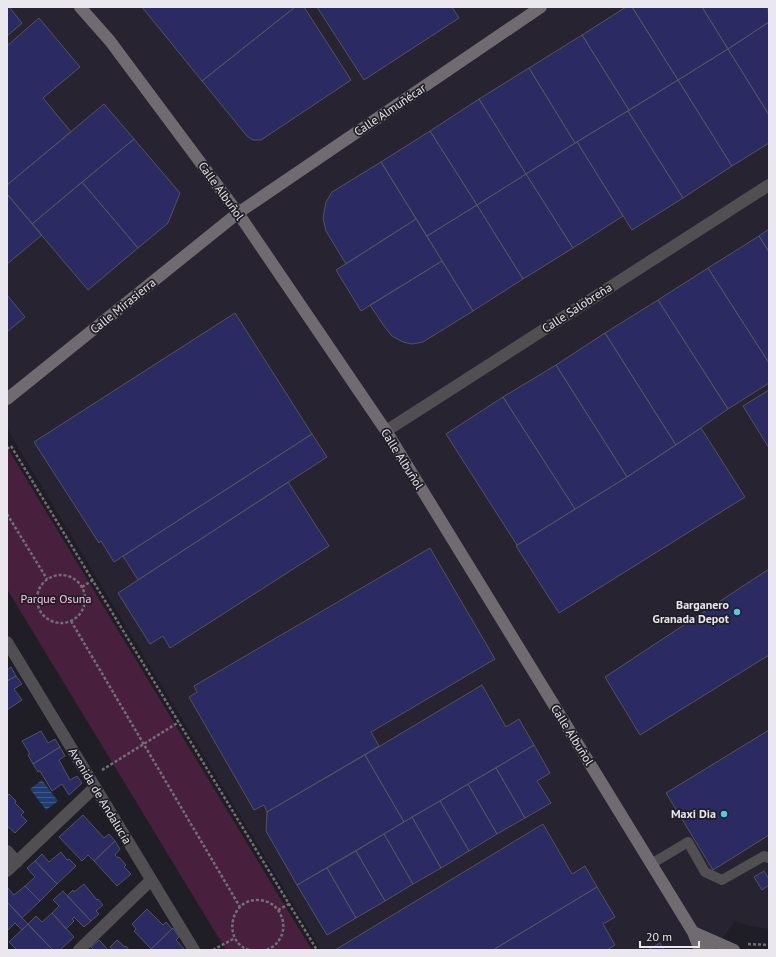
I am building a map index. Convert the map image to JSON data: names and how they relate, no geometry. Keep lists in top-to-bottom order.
{
  "streets": {
    "street": [
      "Calle Almuñécar",
      "Calle Albuñol",
      "Calle Mirasierra",
      "Calle Salobreña",
      "Avenida de Andalucía"
    ]
  },
  "crossings": [
    ["Calle Almuñécar", "Calle Albuñol"],
    ["Calle Almuñécar", "Calle Mirasierra"],
    ["Calle Albuñol", "Calle Mirasierra"],
    ["Calle Albuñol", "Calle Salobreña"]
  ],
  "parks": ["Parque Osuna"],
  "places": ["Barganero Granada Depot", "Maxi Dia"],
  "scale_bar": "20 m"
}
